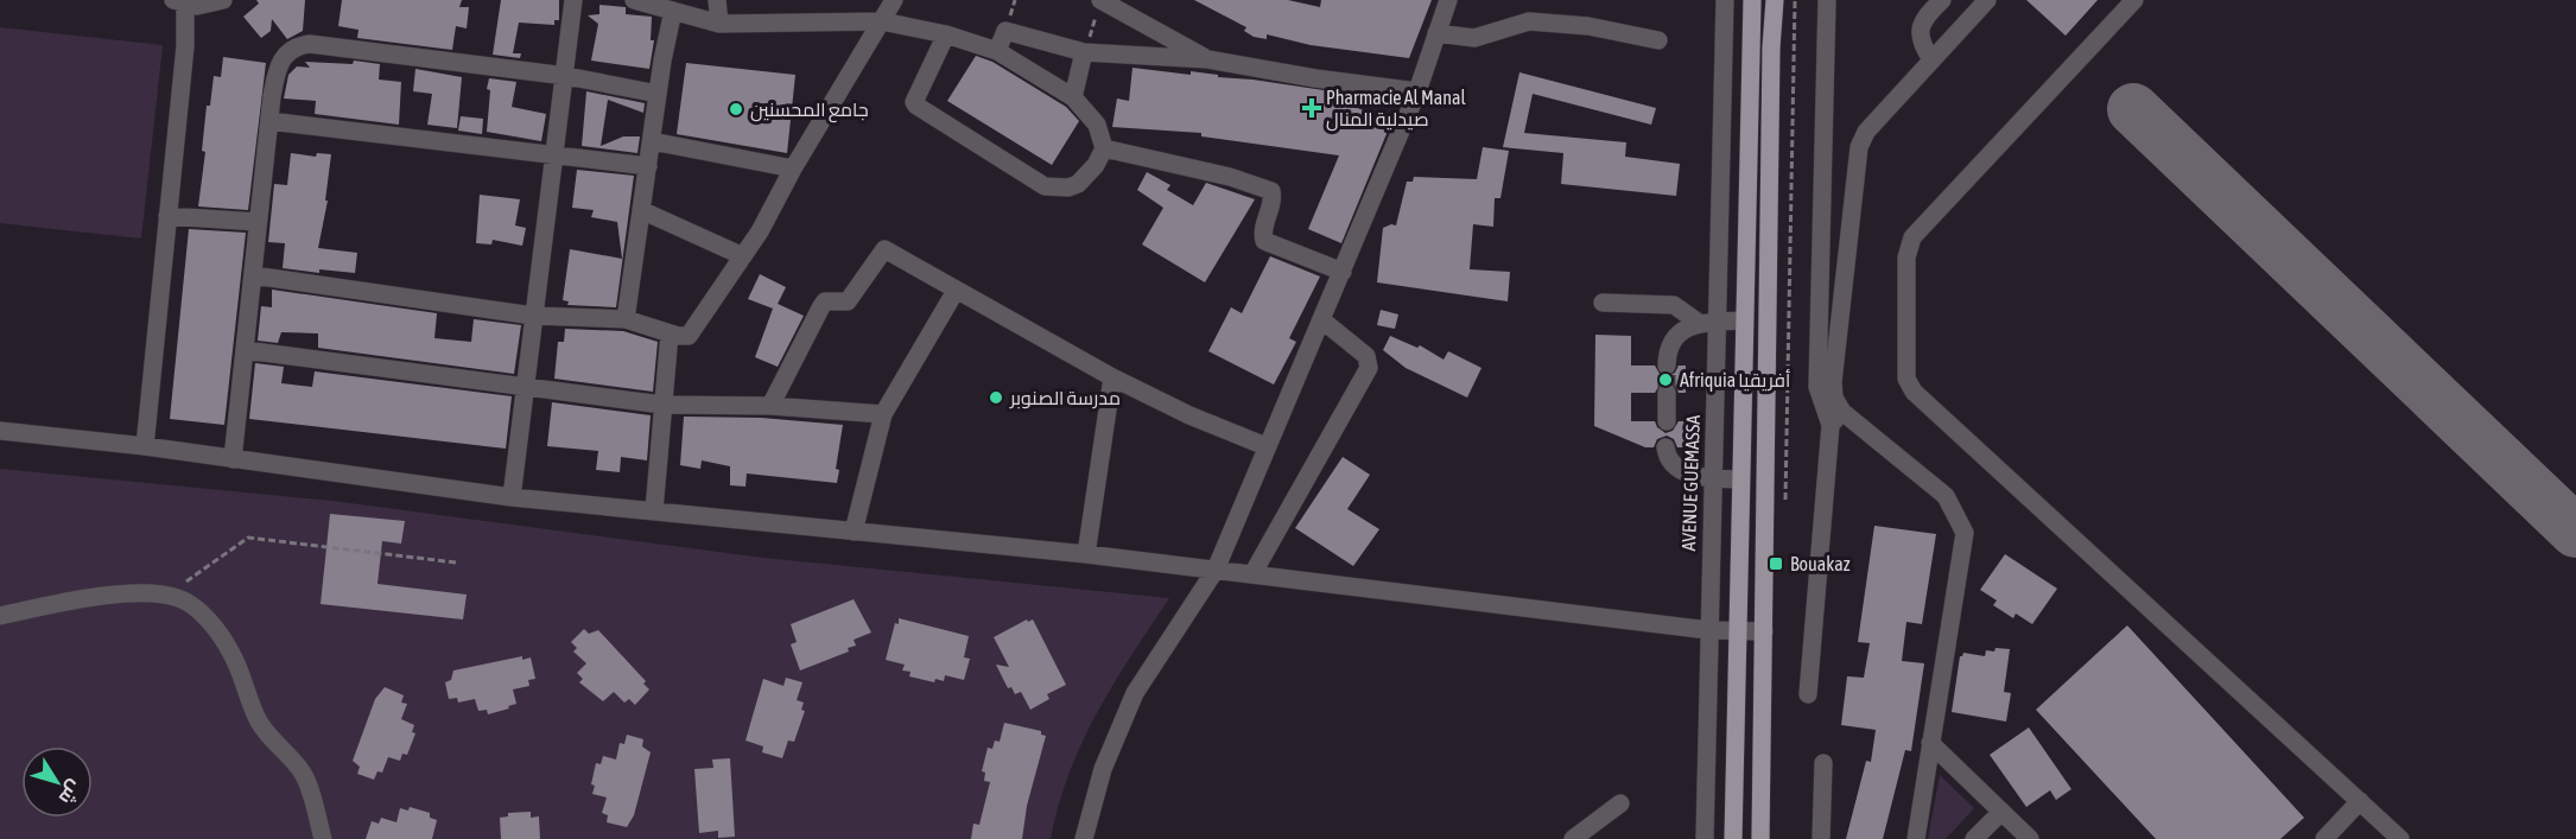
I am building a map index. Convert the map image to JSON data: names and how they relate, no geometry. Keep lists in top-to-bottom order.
{
  "streets": {
    "street": ["AVENUE GUEMASSA"]
  },
  "places": {
    "health": ["Pharmacie Al Manal صيدلية المنال"],
    "other": ["جامع المحسنين", "Afriquia أفريقيا", "مدرسة الصنوبر"],
    "transit": ["Bouakaz"]
  },
  "north": "bottom right"
}
